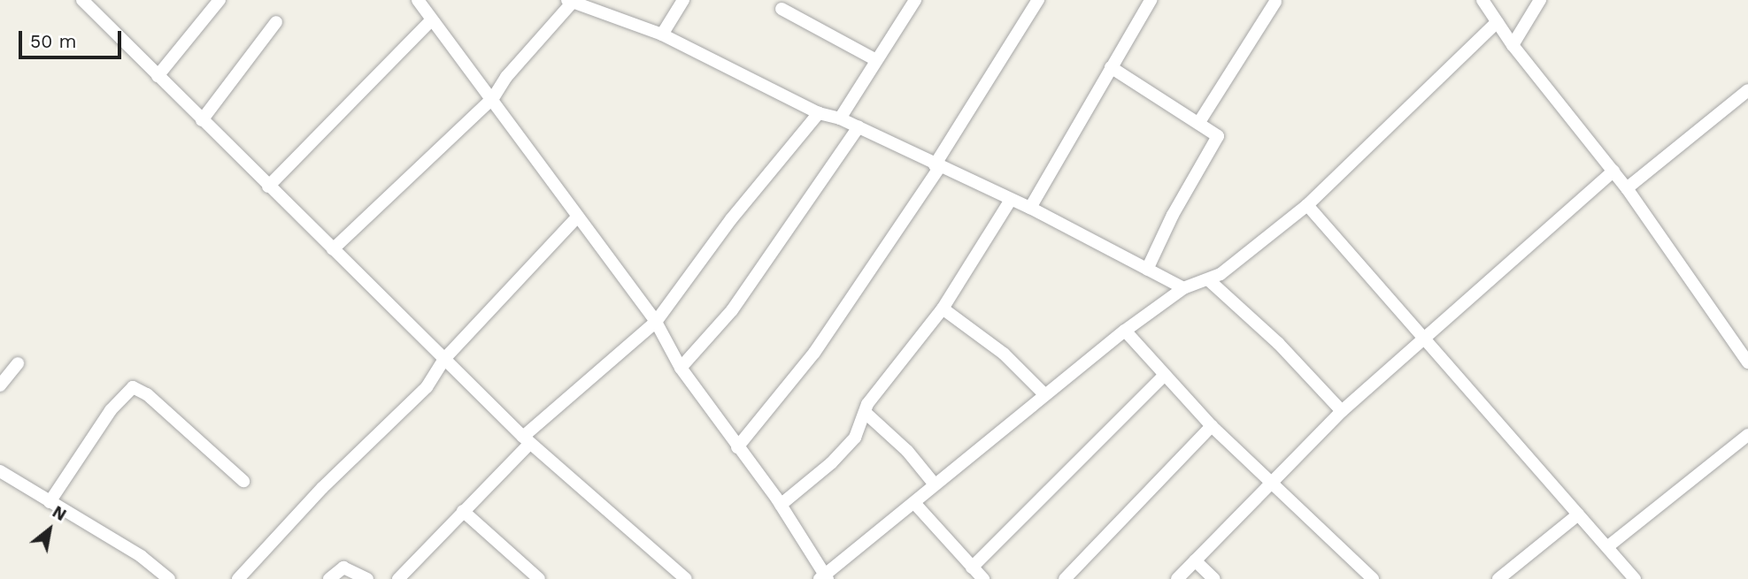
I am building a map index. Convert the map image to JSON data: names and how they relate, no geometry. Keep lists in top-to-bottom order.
{
  "scale_bar": "50 m",
  "north": "top right"
}
